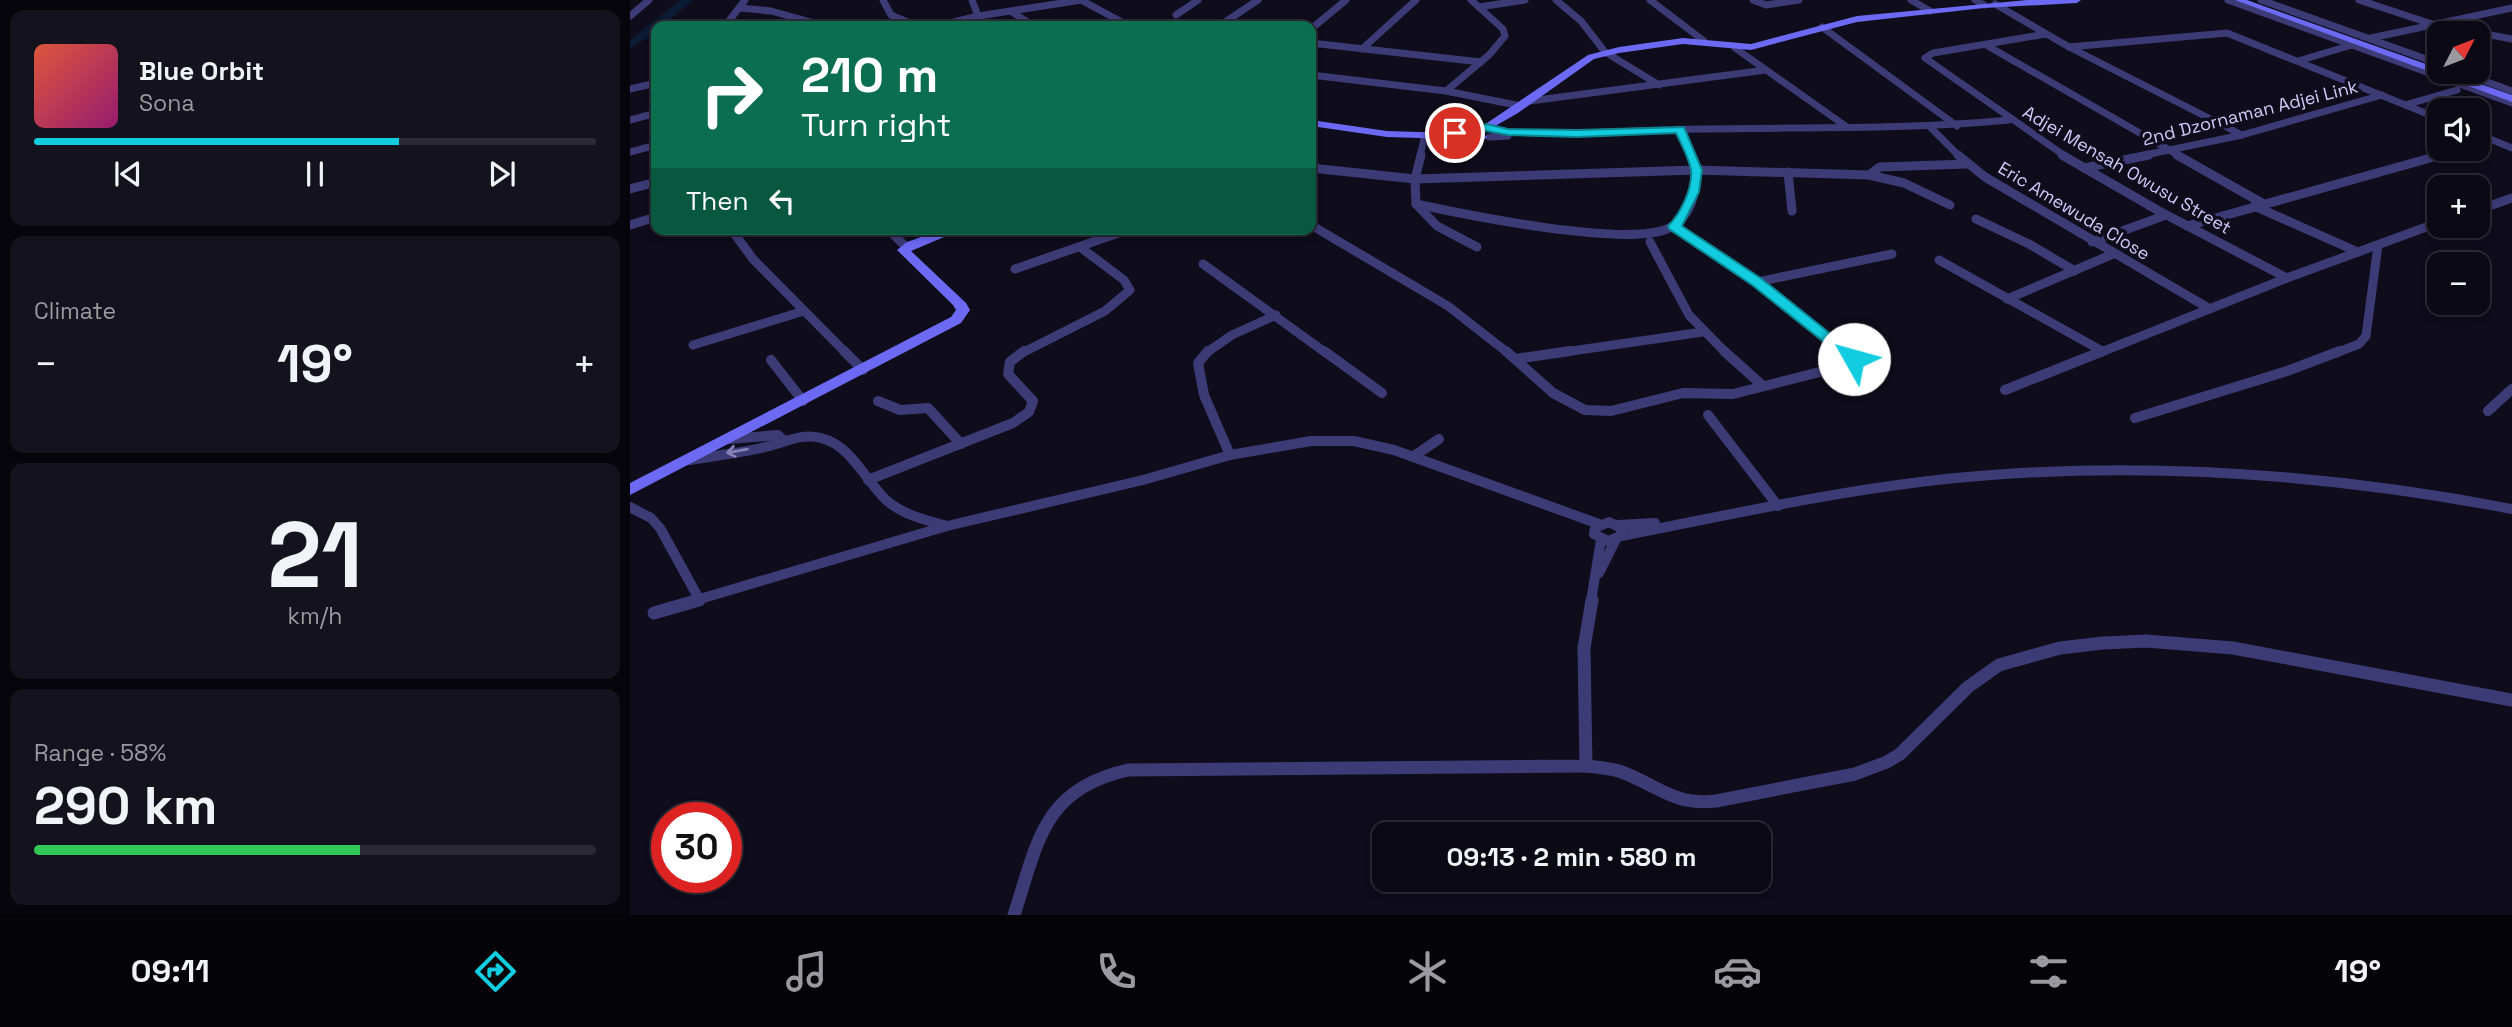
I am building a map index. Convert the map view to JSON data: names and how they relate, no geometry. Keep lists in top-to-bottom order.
{
  "streets": {
    "street": ["2nd Dzornaman Adjei Link", "Adjei Mensah Owusu Street", "Eric Amewuda Close"]
  },
  "crossings": [
    ["2nd Dzornaman Adjei Link", "Adjei Mensah Owusu Street"]
  ],
  "north": "top right",
  "page": {
    "map_buttons": ["+", "−"],
    "turn": ["210 m", "Turn right"],
    "song": ["Blue Orbit", "Sona"],
    "then": "Then",
    "tile": [
      "Climate",
      ["21", "km/h"],
      ["Range · 58%", "290 km"]
    ],
    "heat": ["−", "19°", "+"],
    "limit": "30",
    "trip": "09:13 · 2 min · 580 m",
    "tabs": ["09:11", "19°"]
  }
}
